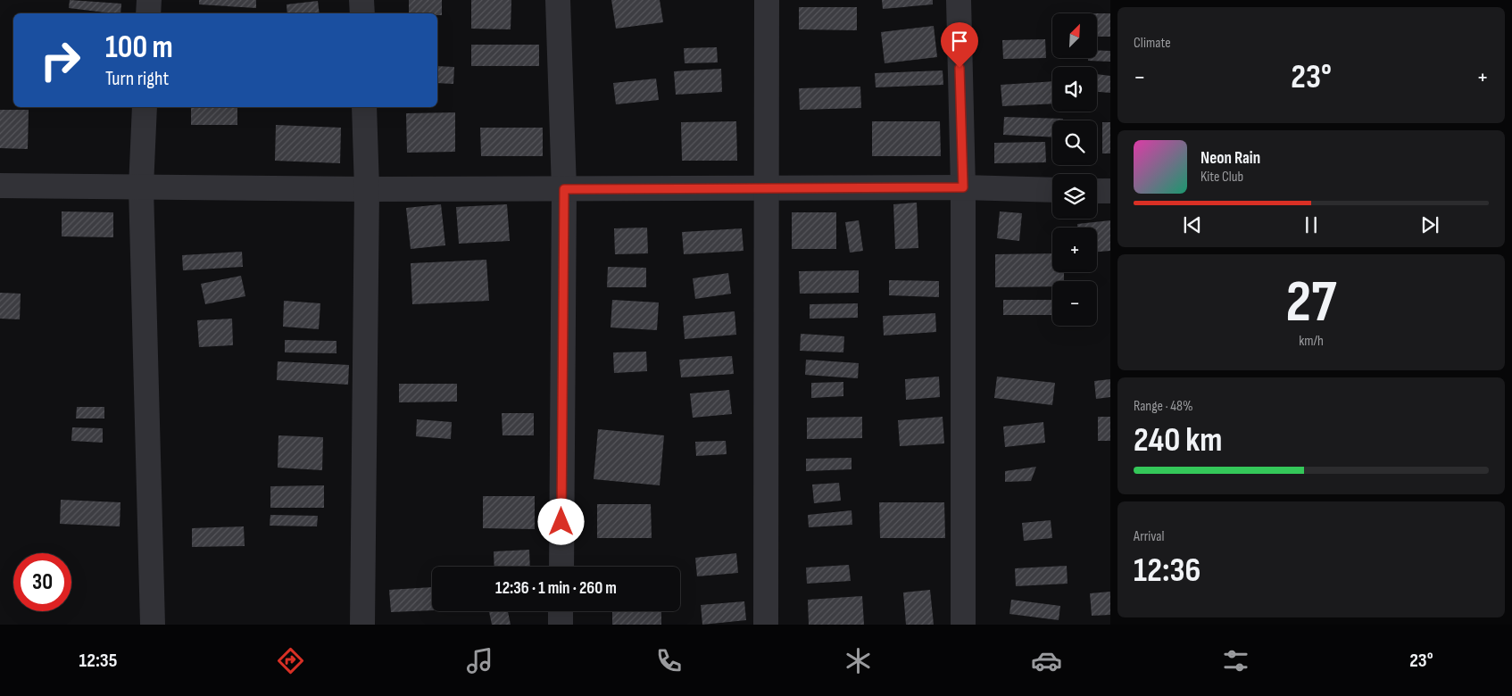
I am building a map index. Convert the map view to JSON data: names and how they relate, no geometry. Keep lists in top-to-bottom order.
{
  "north": "top right",
  "page": {
    "tile": [
      "Climate",
      ["27", "km/h"],
      ["Range · 48%", "240 km"],
      ["Arrival", "12:36"]
    ],
    "map_buttons": ["+", "−"],
    "turn": ["100 m", "Turn right"],
    "heat": ["−", "23°", "+"],
    "song": ["Neon Rain", "Kite Club"],
    "limit": "30",
    "trip": "12:36 · 1 min · 260 m",
    "tabs": ["12:35", "23°"]
  }
}
